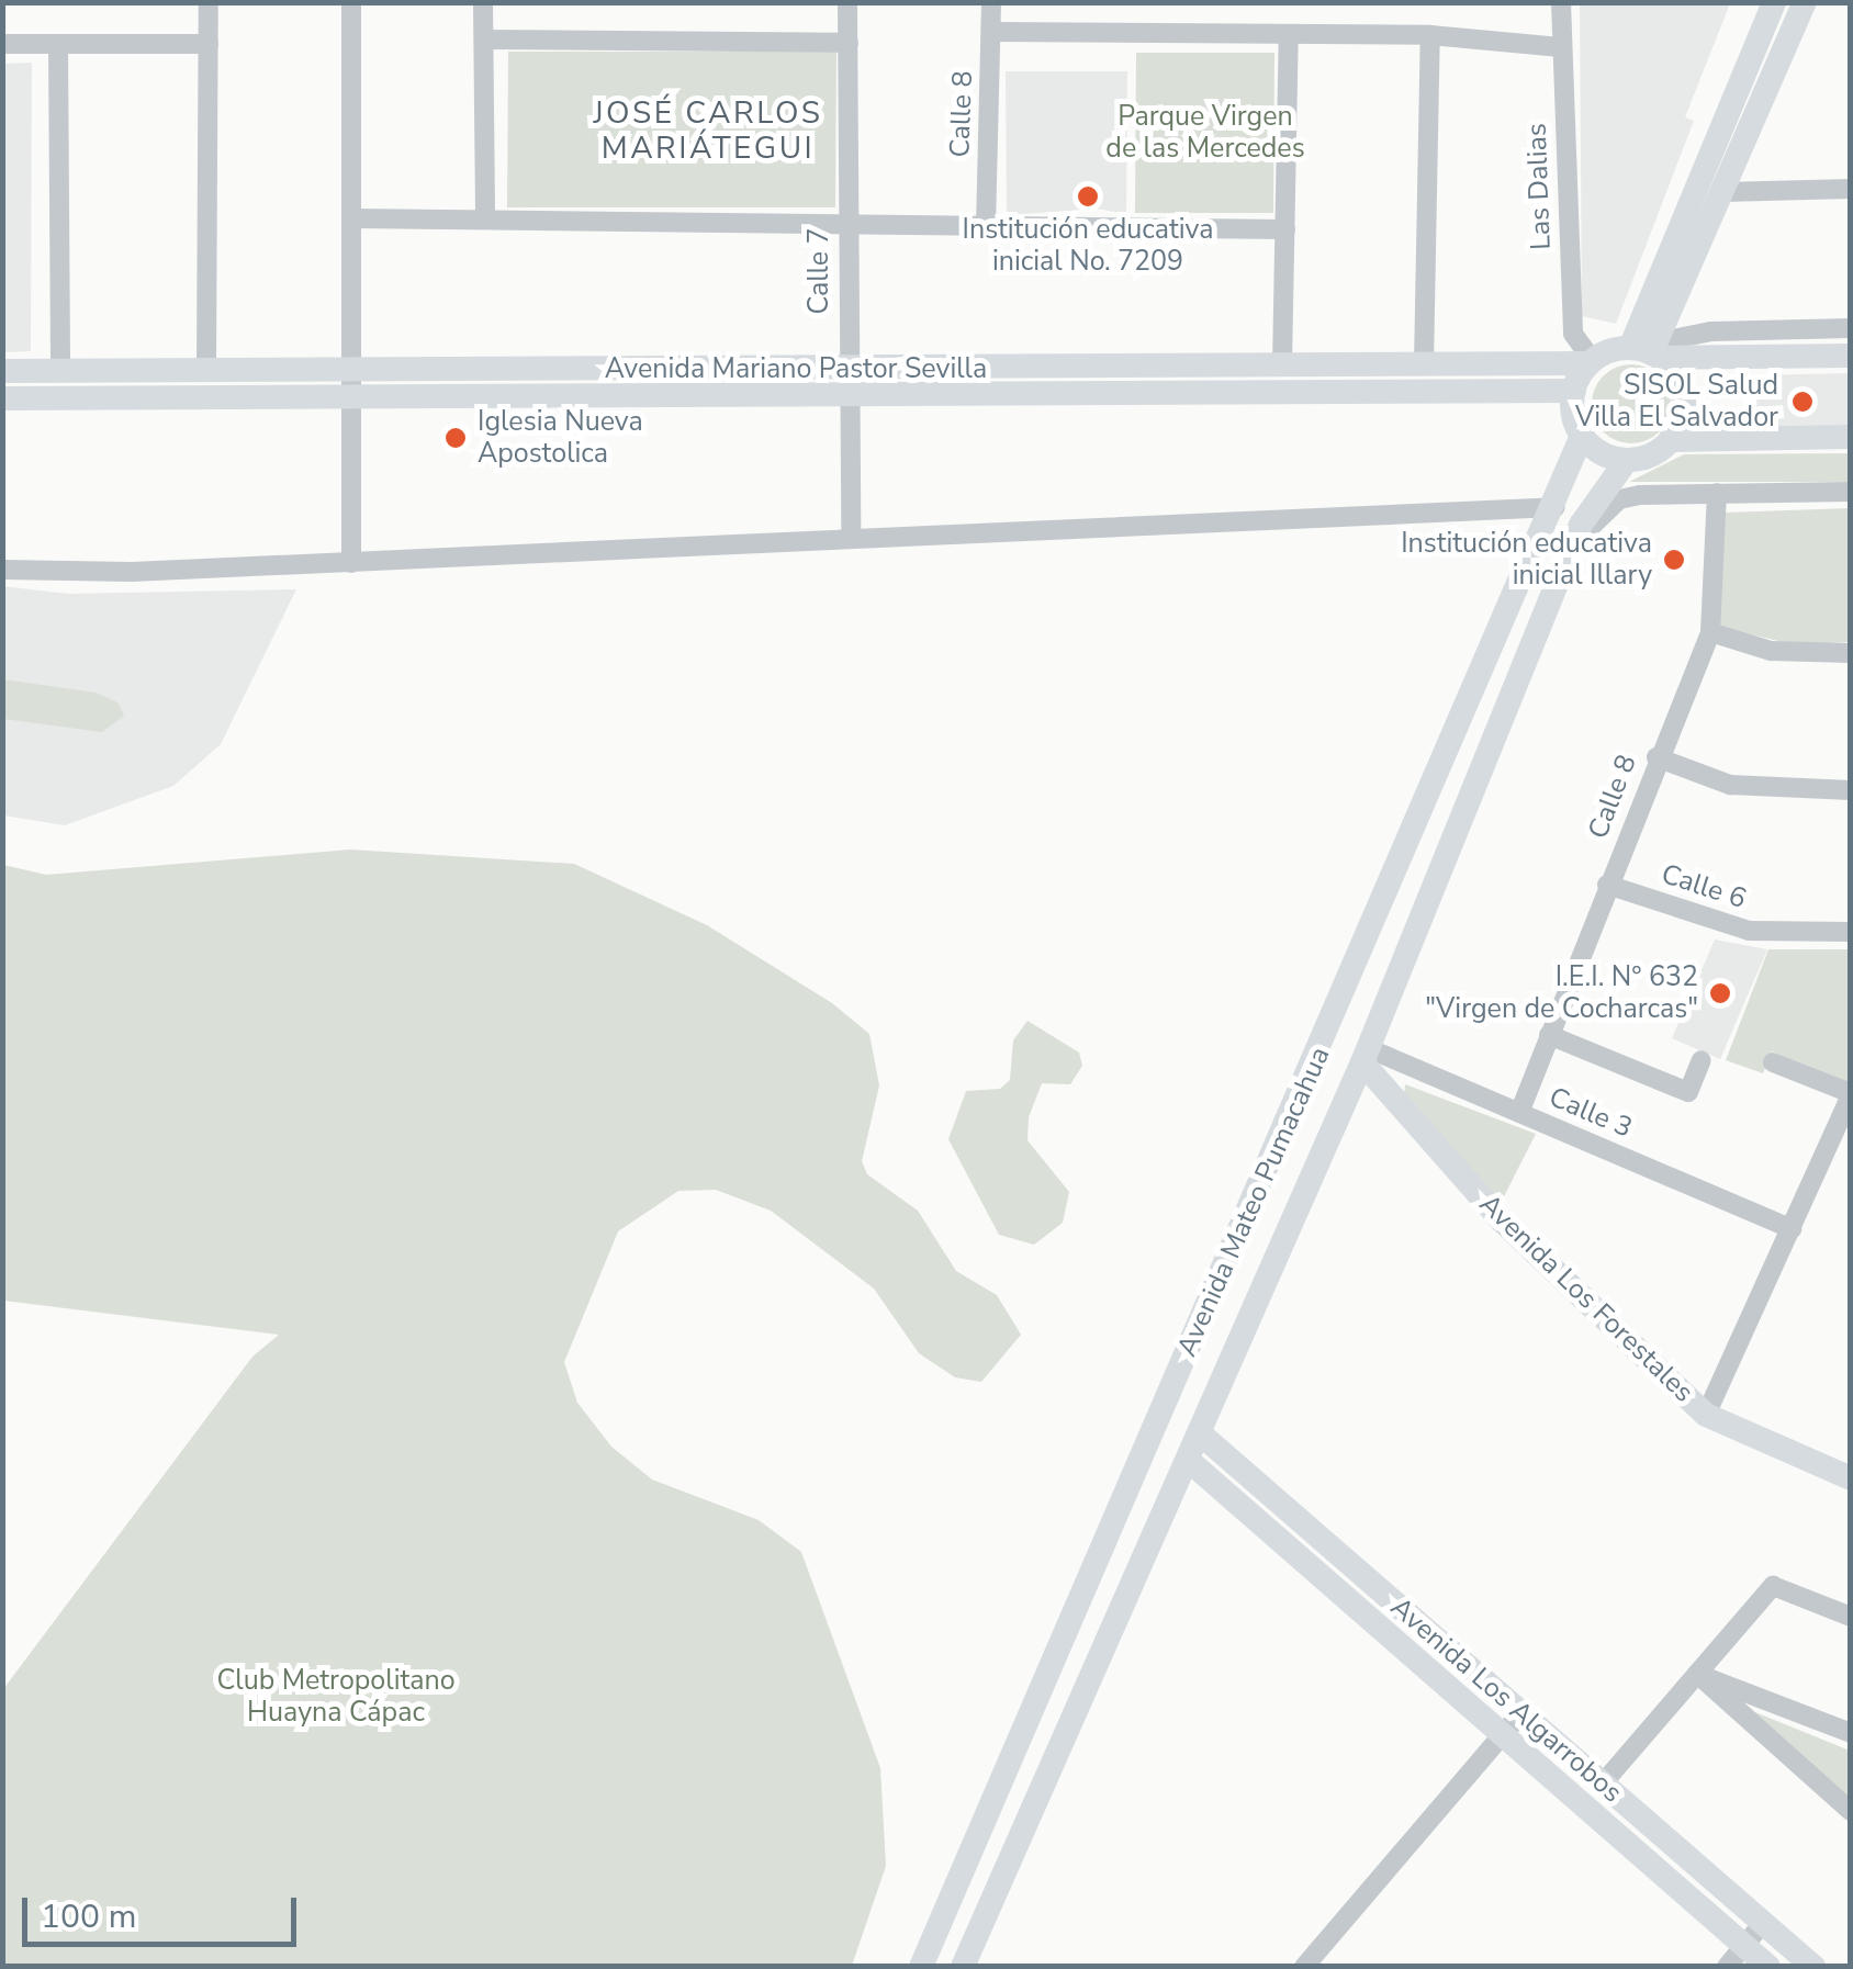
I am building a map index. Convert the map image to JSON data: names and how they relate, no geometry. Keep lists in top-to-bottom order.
{
  "streets": {
    "main road": [
      "Avenida Mariano Pastor Sevilla",
      "Avenida Mateo Pumacahua",
      "Avenida Los Forestales",
      "Avenida Los Algarrobos"
    ],
    "street": [
      "Calle 8",
      "Las Dalias",
      "Calle 7",
      "Calle 6",
      "Calle 3"
    ]
  },
  "crossings": [
    ["Calle 8", "Calle 6"],
    ["Calle 8", "Calle 3"],
    ["Las Dalias", "Avenida Mariano Pastor Sevilla"],
    ["Las Dalias", "Avenida Mateo Pumacahua"],
    ["Calle 7", "Avenida Mariano Pastor Sevilla"],
    ["Avenida Mariano Pastor Sevilla", "Avenida Mateo Pumacahua"],
    ["Calle 3", "Avenida Mateo Pumacahua"],
    ["Calle 3", "Avenida Los Forestales"],
    ["Avenida Mateo Pumacahua", "Avenida Los Forestales"],
    ["Avenida Mateo Pumacahua", "Avenida Los Algarrobos"]
  ],
  "districts": ["JOSÉ CARLOS MARIÁTEGUI"],
  "parks": ["Parque Virgen de las Mercedes", "Club Metropolitano Huayna Cápac"],
  "places": [
    "Institución educativa inicial No. 7209",
    "SISOL Salud Villa El Salvador",
    "Iglesia Nueva Apostolica",
    "Institución educativa inicial Illary",
    "I.E.I. N° 632 \"Virgen de Cocharcas\""
  ],
  "scale_bar": "100 m"
}
